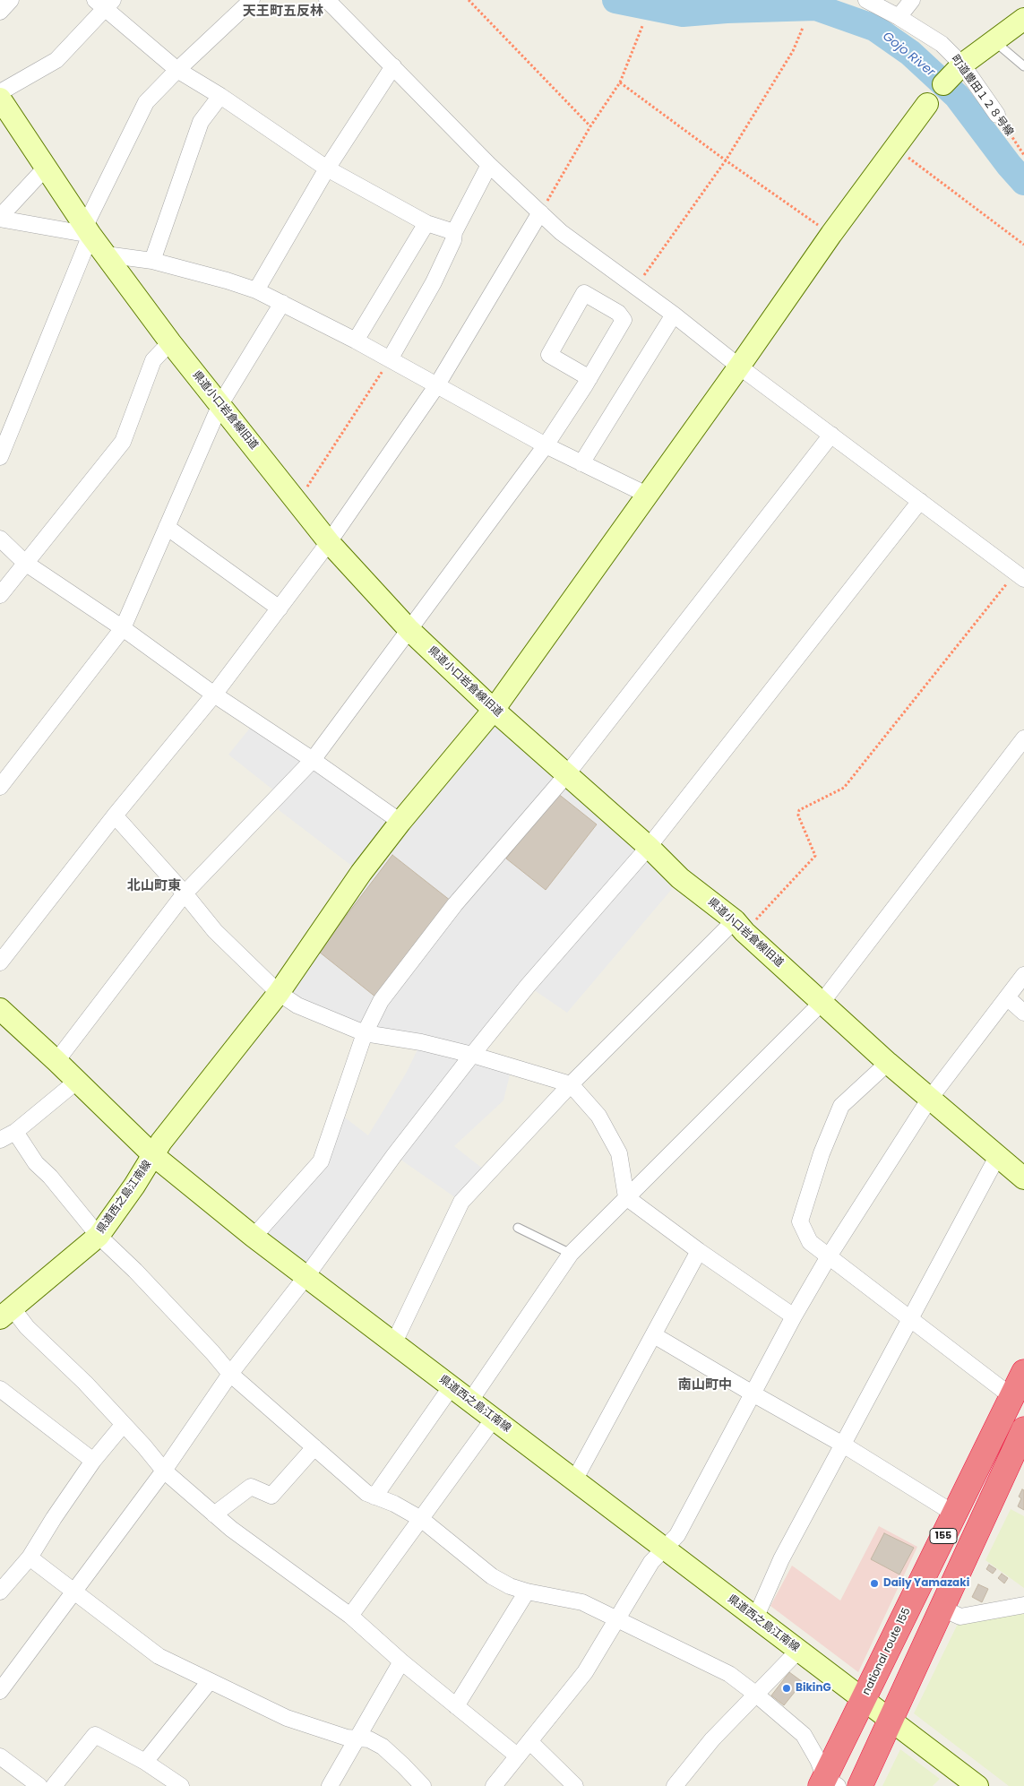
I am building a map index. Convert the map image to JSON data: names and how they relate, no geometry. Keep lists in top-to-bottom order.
{
  "streets": {
    "highway": ["155", "national route 155"],
    "street": ["町道豊田１２８号線", "県道小口岩倉線旧道", "県道西之島江南線"]
  },
  "crossings": [
    ["県道西之島江南線", "155"],
    ["県道西之島江南線", "national route 155"]
  ],
  "districts": ["天王町五反林", "北山町東", "南山町中"],
  "water": ["Gojo River"],
  "places": ["Daily Yamazaki", "BikinG"]
}
